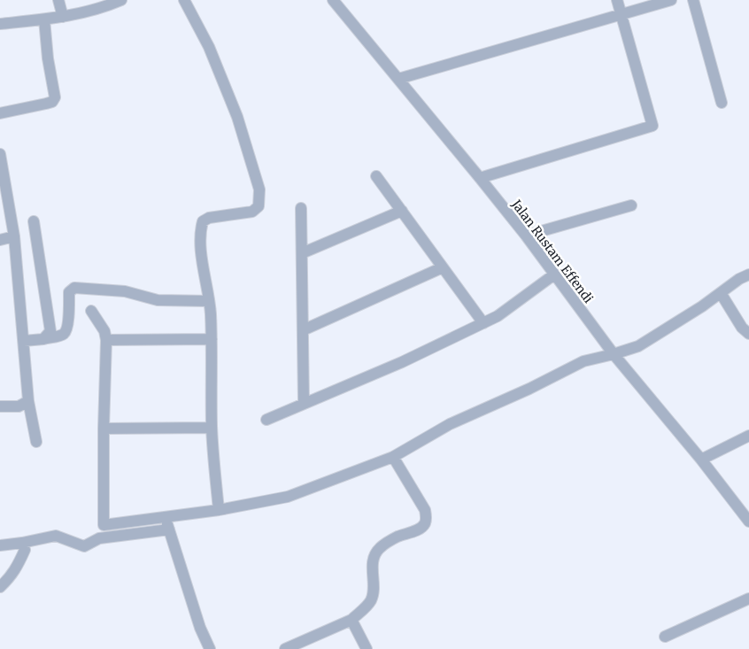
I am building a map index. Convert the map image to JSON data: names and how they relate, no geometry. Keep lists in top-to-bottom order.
{
  "streets": {
    "street": ["Jalan Rustam Effendi"]
  }
}
